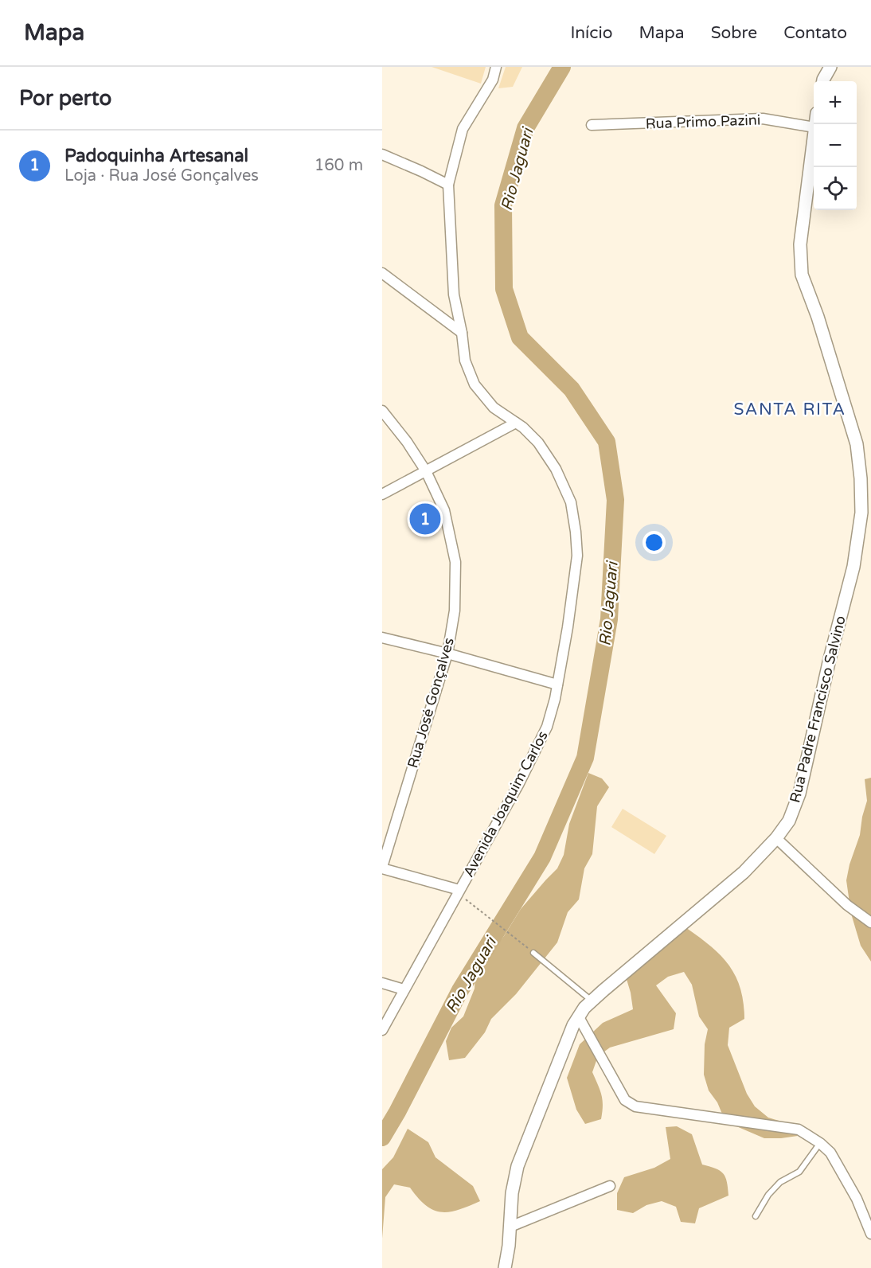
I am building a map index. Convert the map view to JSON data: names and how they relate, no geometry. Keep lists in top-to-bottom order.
{
  "streets": {
    "street": [
      "Rua Primo Pazini",
      "Rua José Gonçalves",
      "Rua Padre Francisco Salvino",
      "Avenida Joaquim Carlos"
    ]
  },
  "districts": ["SANTA RITA"],
  "water": ["Rio Jaguari"],
  "page": {
    "header": "Mapa",
    "nav": [
      "Início",
      "Mapa",
      "Sobre",
      "Contato"
    ],
    "heading": "Por perto",
    "map_buttons": ["+", "−"],
    "list": [
      {
        "mark": "1",
        "name": "Padoquinha Artesanal",
        "note": "Loja · Rua José Gonçalves",
        "value": "160 m"
      }
    ],
    "pins": "1"
  }
}
